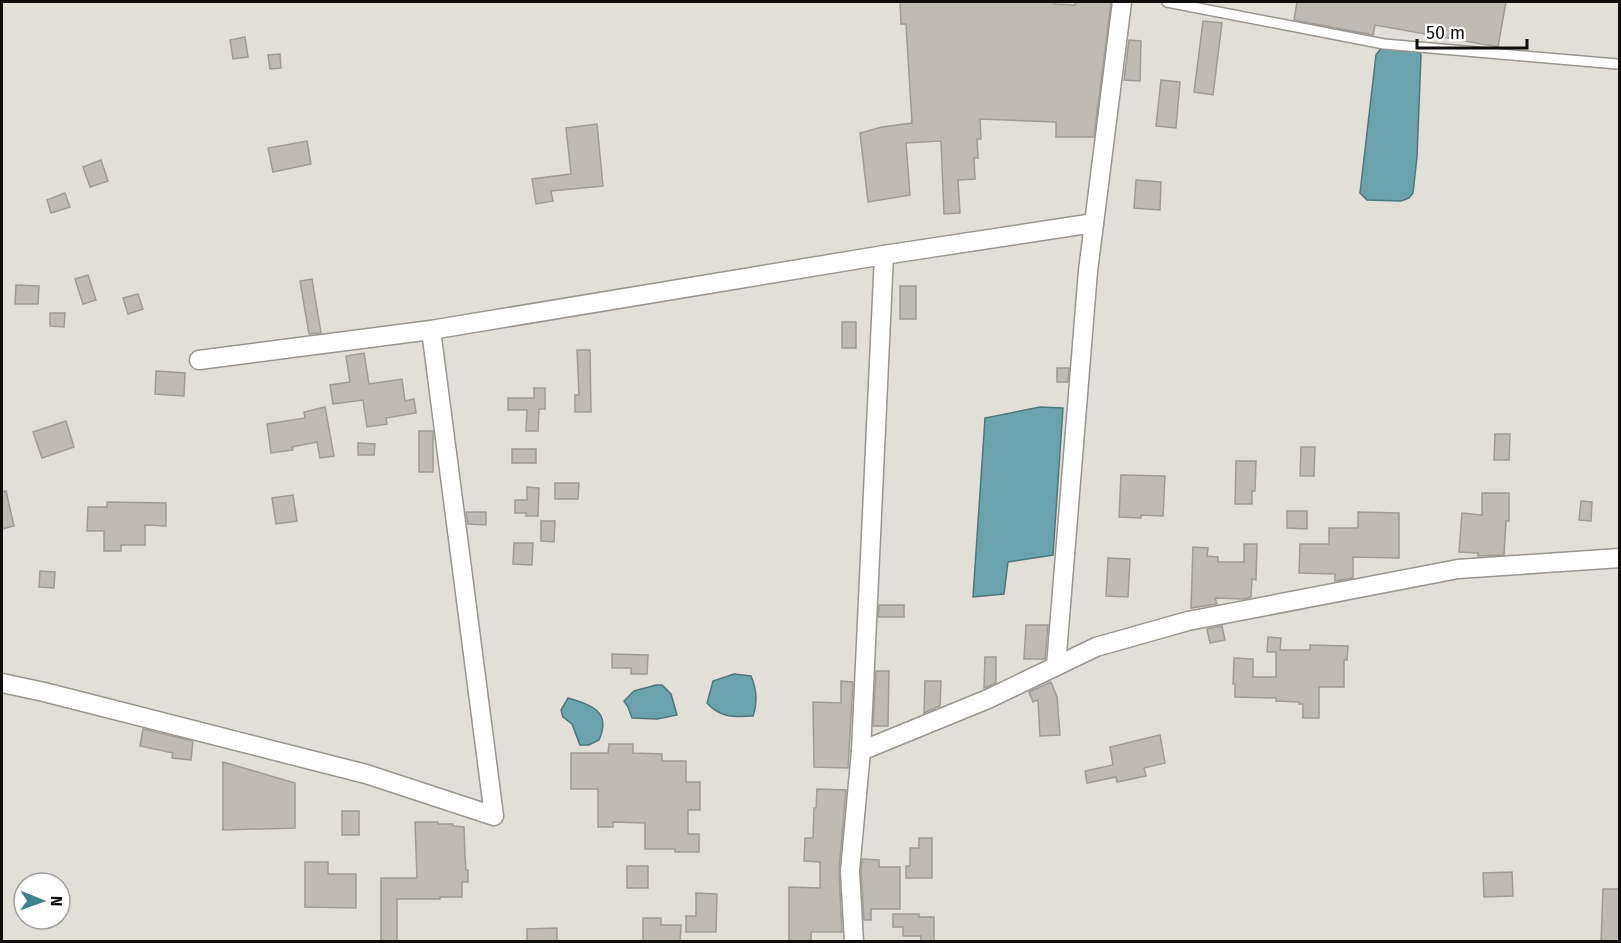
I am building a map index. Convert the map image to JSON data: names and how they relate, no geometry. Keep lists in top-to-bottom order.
{
  "scale_bar": "50 m",
  "north": "right"
}
